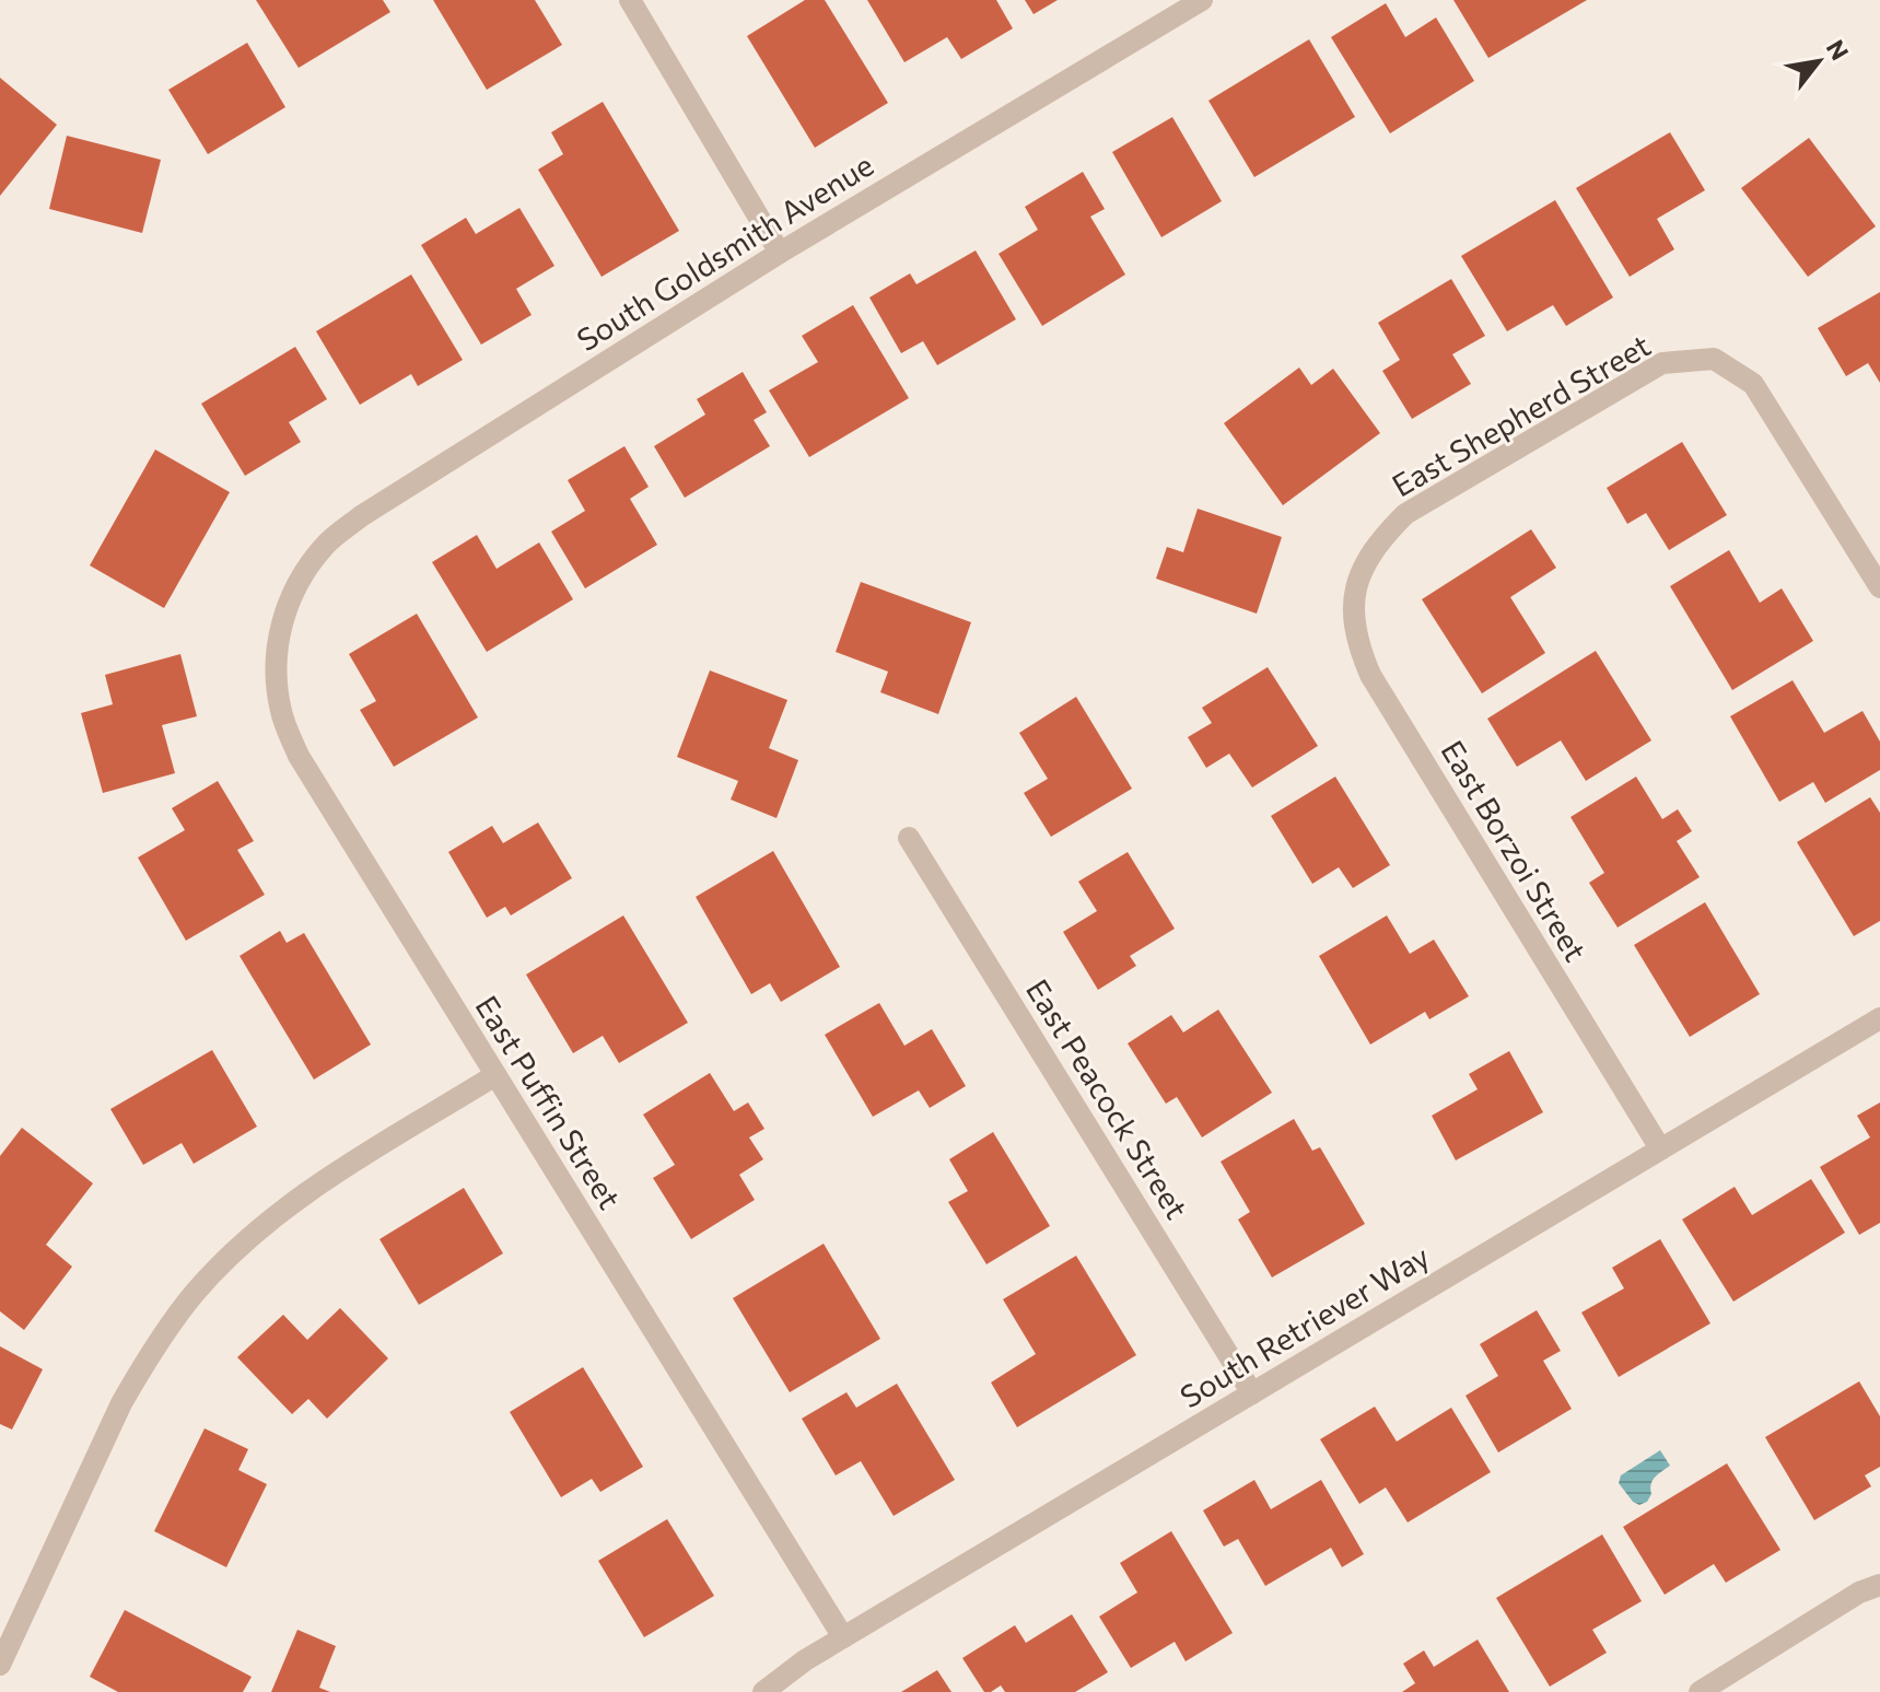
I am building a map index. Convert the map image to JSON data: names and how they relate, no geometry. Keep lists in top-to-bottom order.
{
  "streets": {
    "street": [
      "South Goldsmith Avenue",
      "East Shepherd Street",
      "East Borzoi Street",
      "East Peacock Street",
      "East Puffin Street",
      "South Retriever Way"
    ]
  },
  "crossings": [
    ["South Goldsmith Avenue", "East Puffin Street"],
    ["East Shepherd Street", "East Borzoi Street"],
    ["East Borzoi Street", "South Retriever Way"],
    ["East Peacock Street", "South Retriever Way"],
    ["East Puffin Street", "South Retriever Way"]
  ],
  "north": "top right"
}
